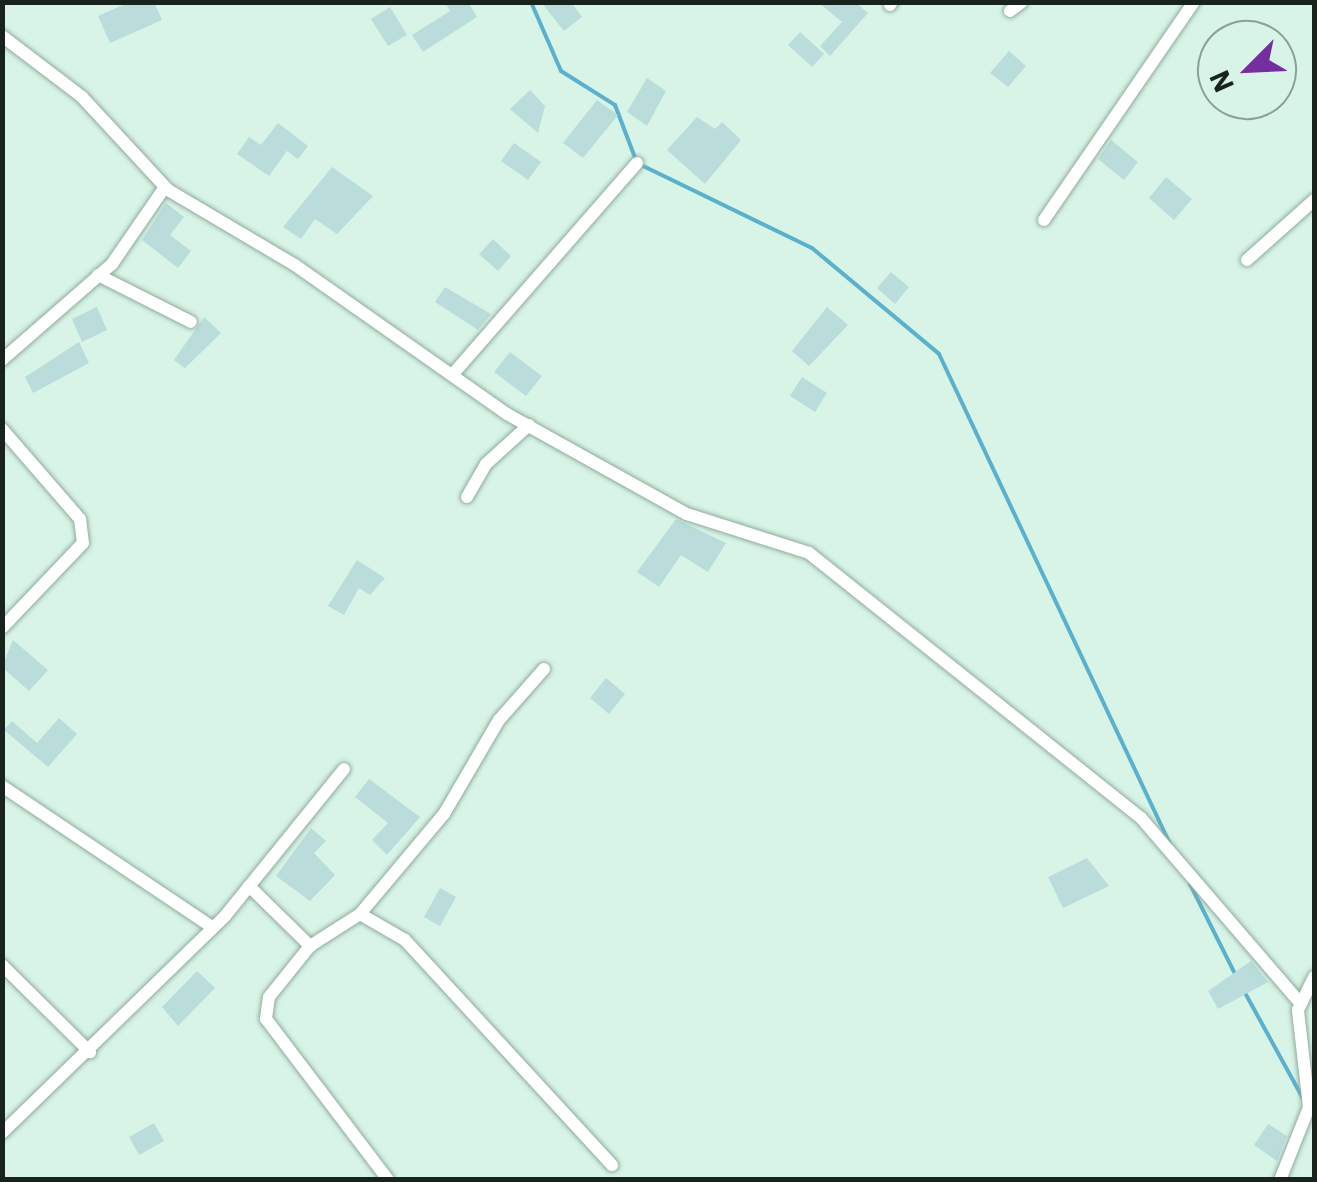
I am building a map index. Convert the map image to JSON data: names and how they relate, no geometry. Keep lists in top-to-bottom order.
{
  "north": "bottom left"
}
